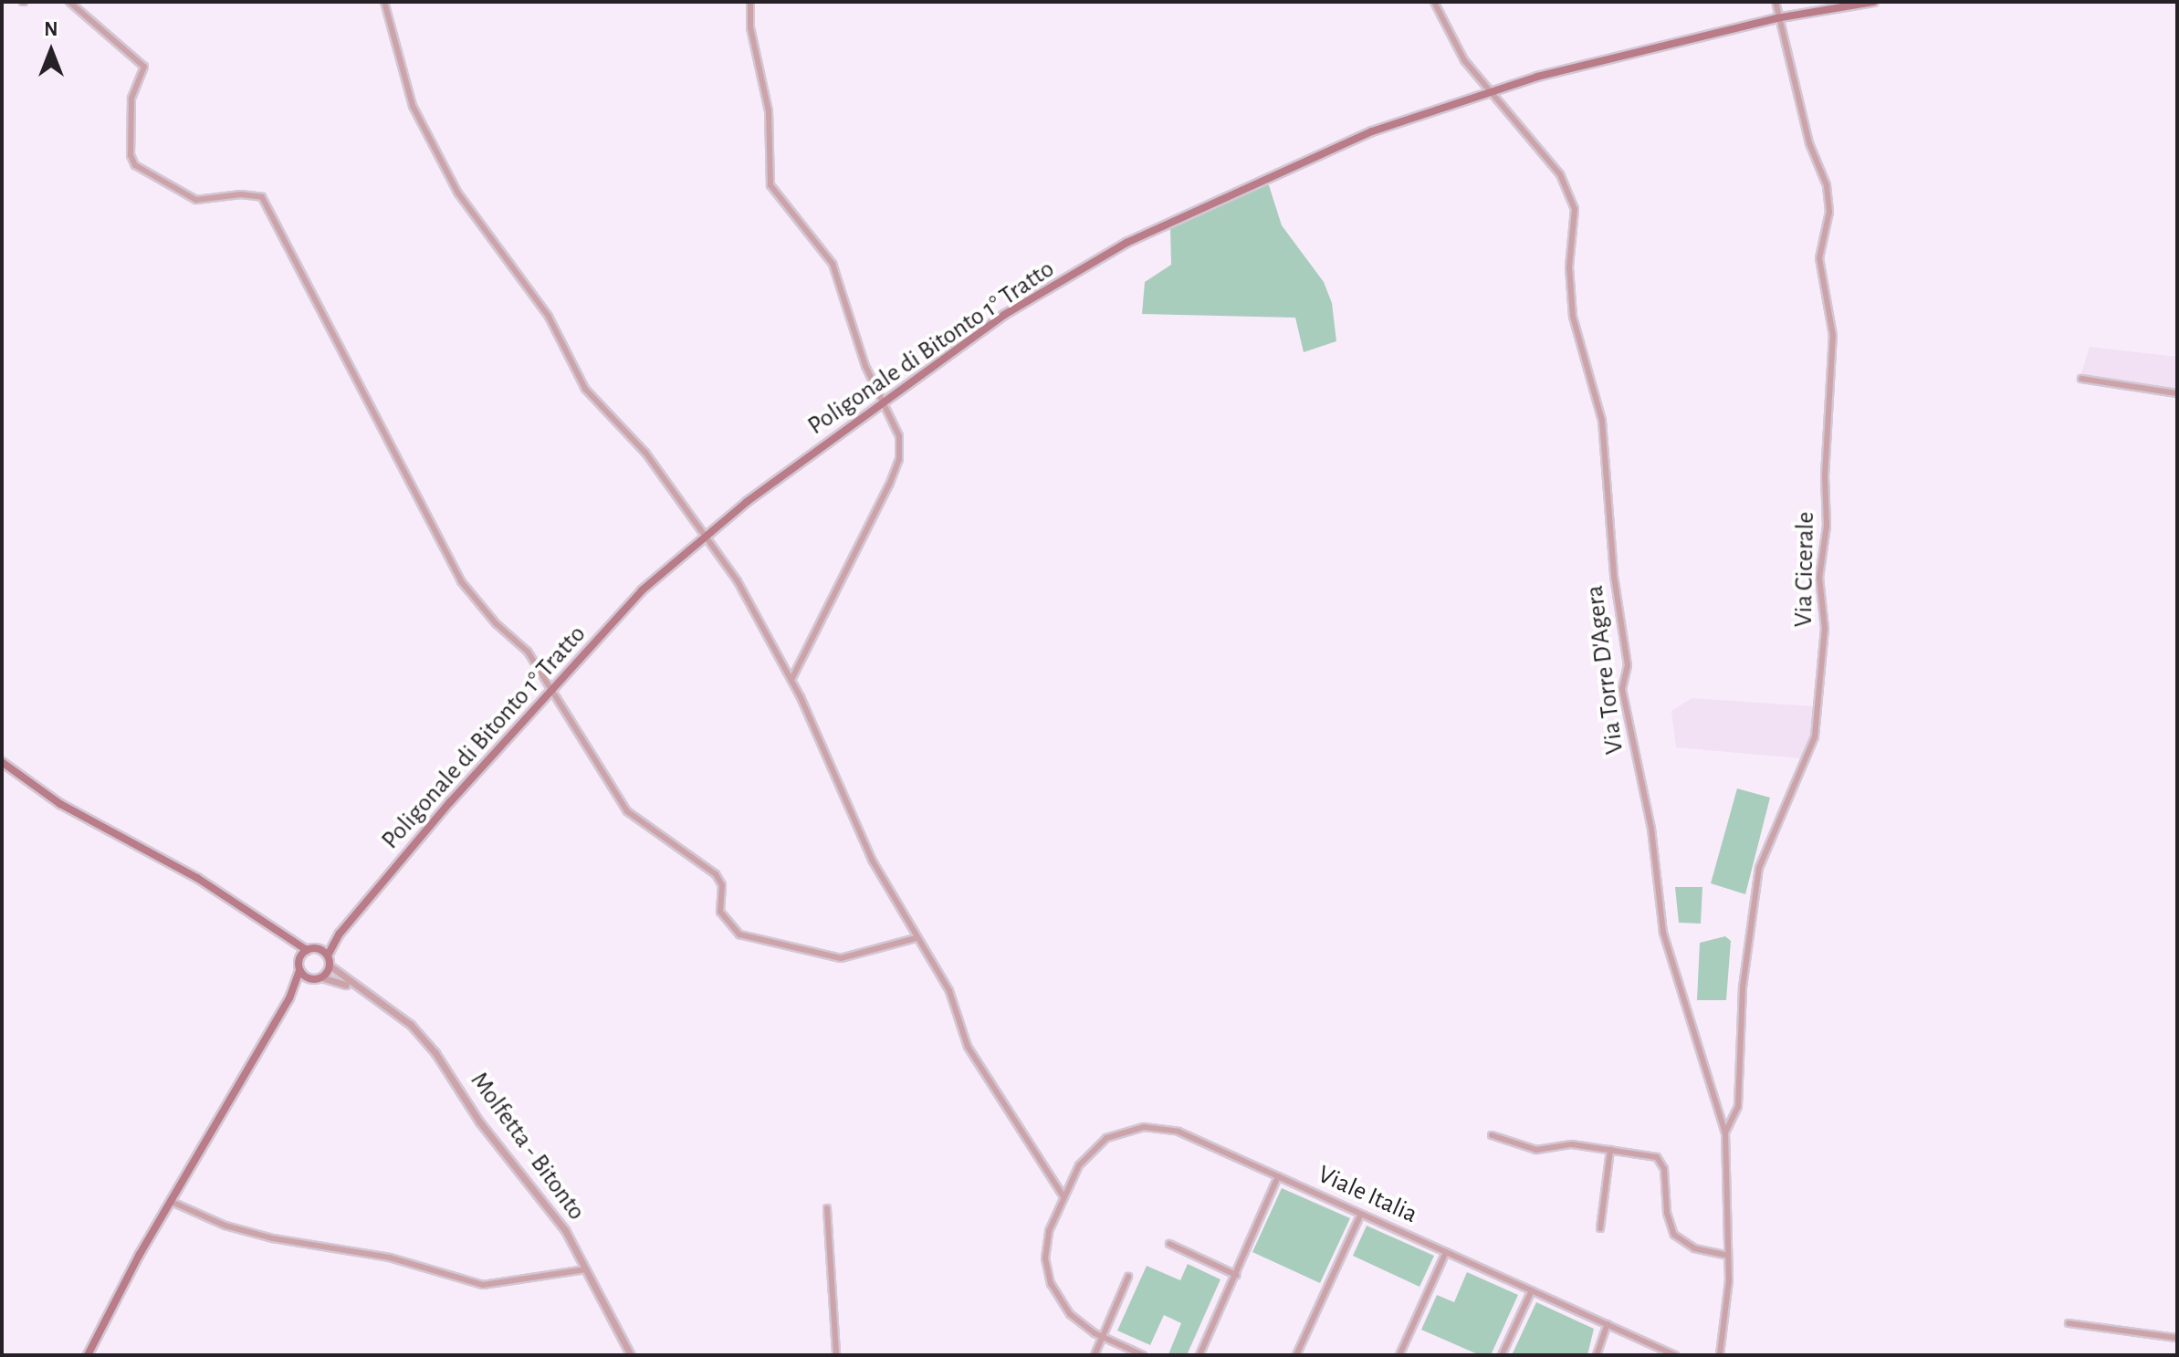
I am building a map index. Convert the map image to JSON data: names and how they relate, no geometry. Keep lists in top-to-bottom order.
{
  "streets": {
    "main road": ["Poligonale di Bitonto 1° Tratto"],
    "street": [
      "Via Cicerale",
      "Via Torre D'Agera",
      "Molfetta - Bitonto",
      "Viale Italia"
    ]
  },
  "crossings": [
    ["Poligonale di Bitonto 1° Tratto", "Via Cicerale"],
    ["Poligonale di Bitonto 1° Tratto", "Via Torre D'Agera"],
    ["Via Cicerale", "Via Torre D'Agera"]
  ],
  "north": "top"
}
